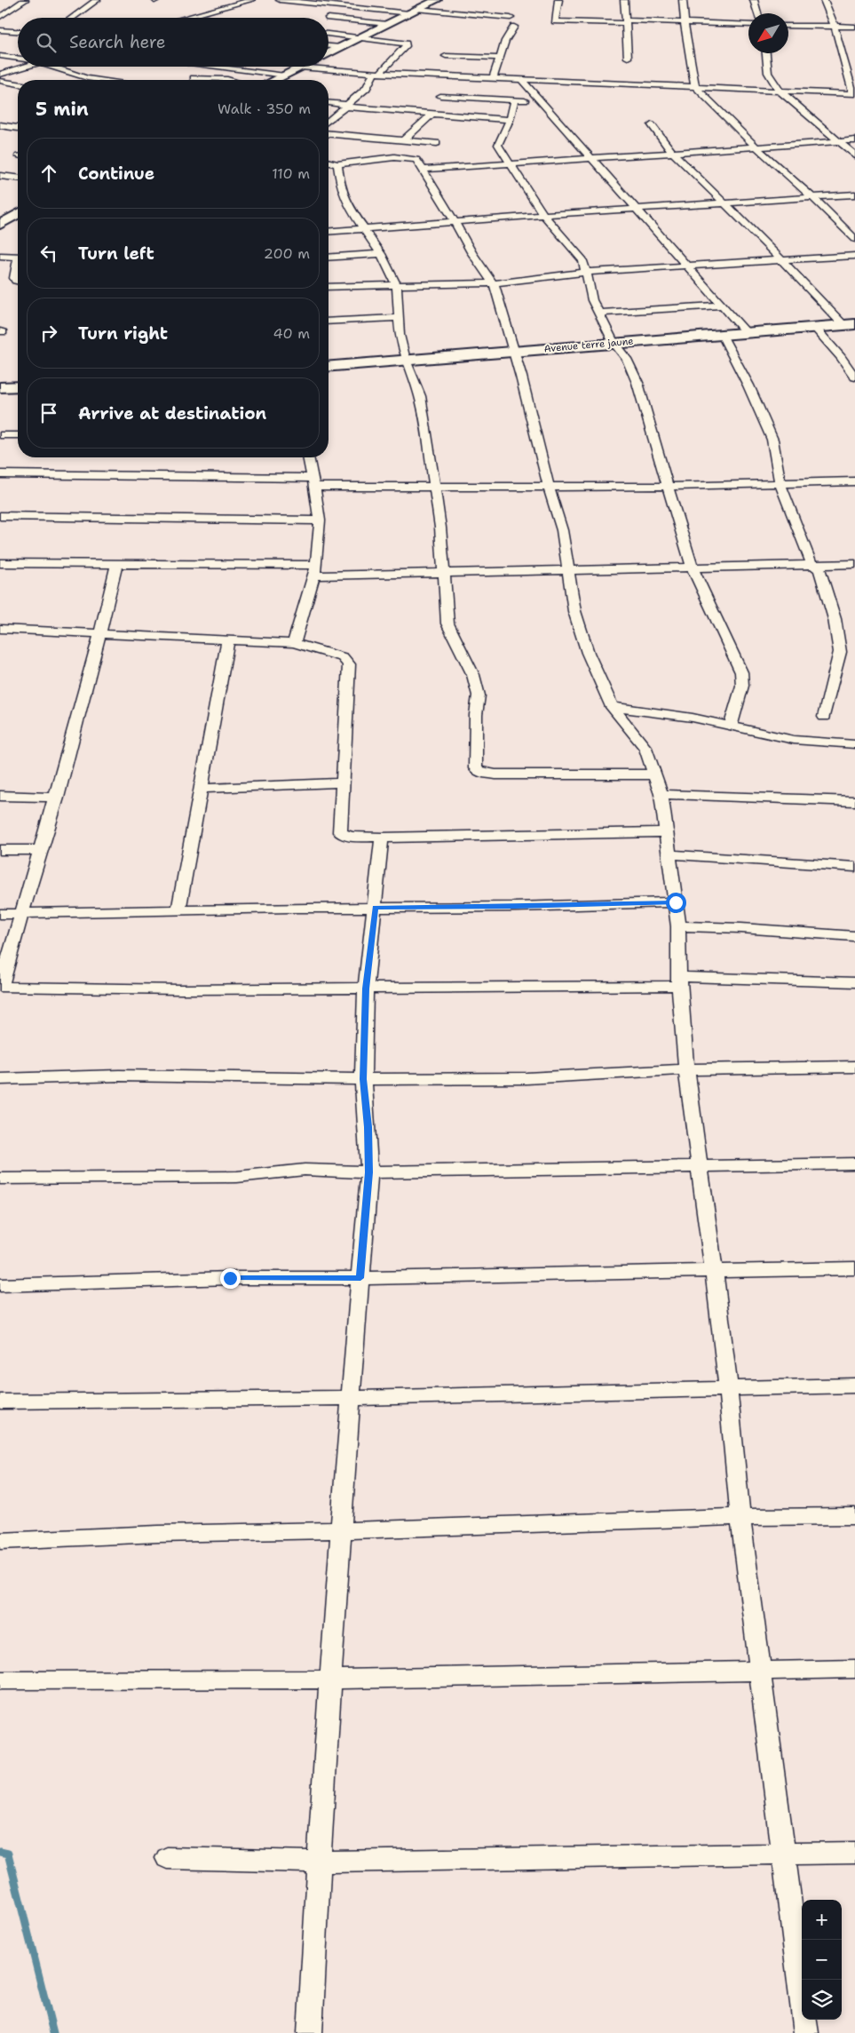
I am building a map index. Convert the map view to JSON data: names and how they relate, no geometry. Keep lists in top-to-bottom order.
{
  "streets": {
    "street": ["Avenue terre jaune"]
  },
  "north": "bottom left",
  "page": {
    "search": "Search here",
    "heading": ["5 min", "Walk · 350 m"],
    "list": [
      ["Continue", "110 m"],
      ["Turn left", "200 m"],
      ["Turn right", "40 m"],
      "Arrive at destination"
    ],
    "map_buttons": ["+", "−"]
  }
}
